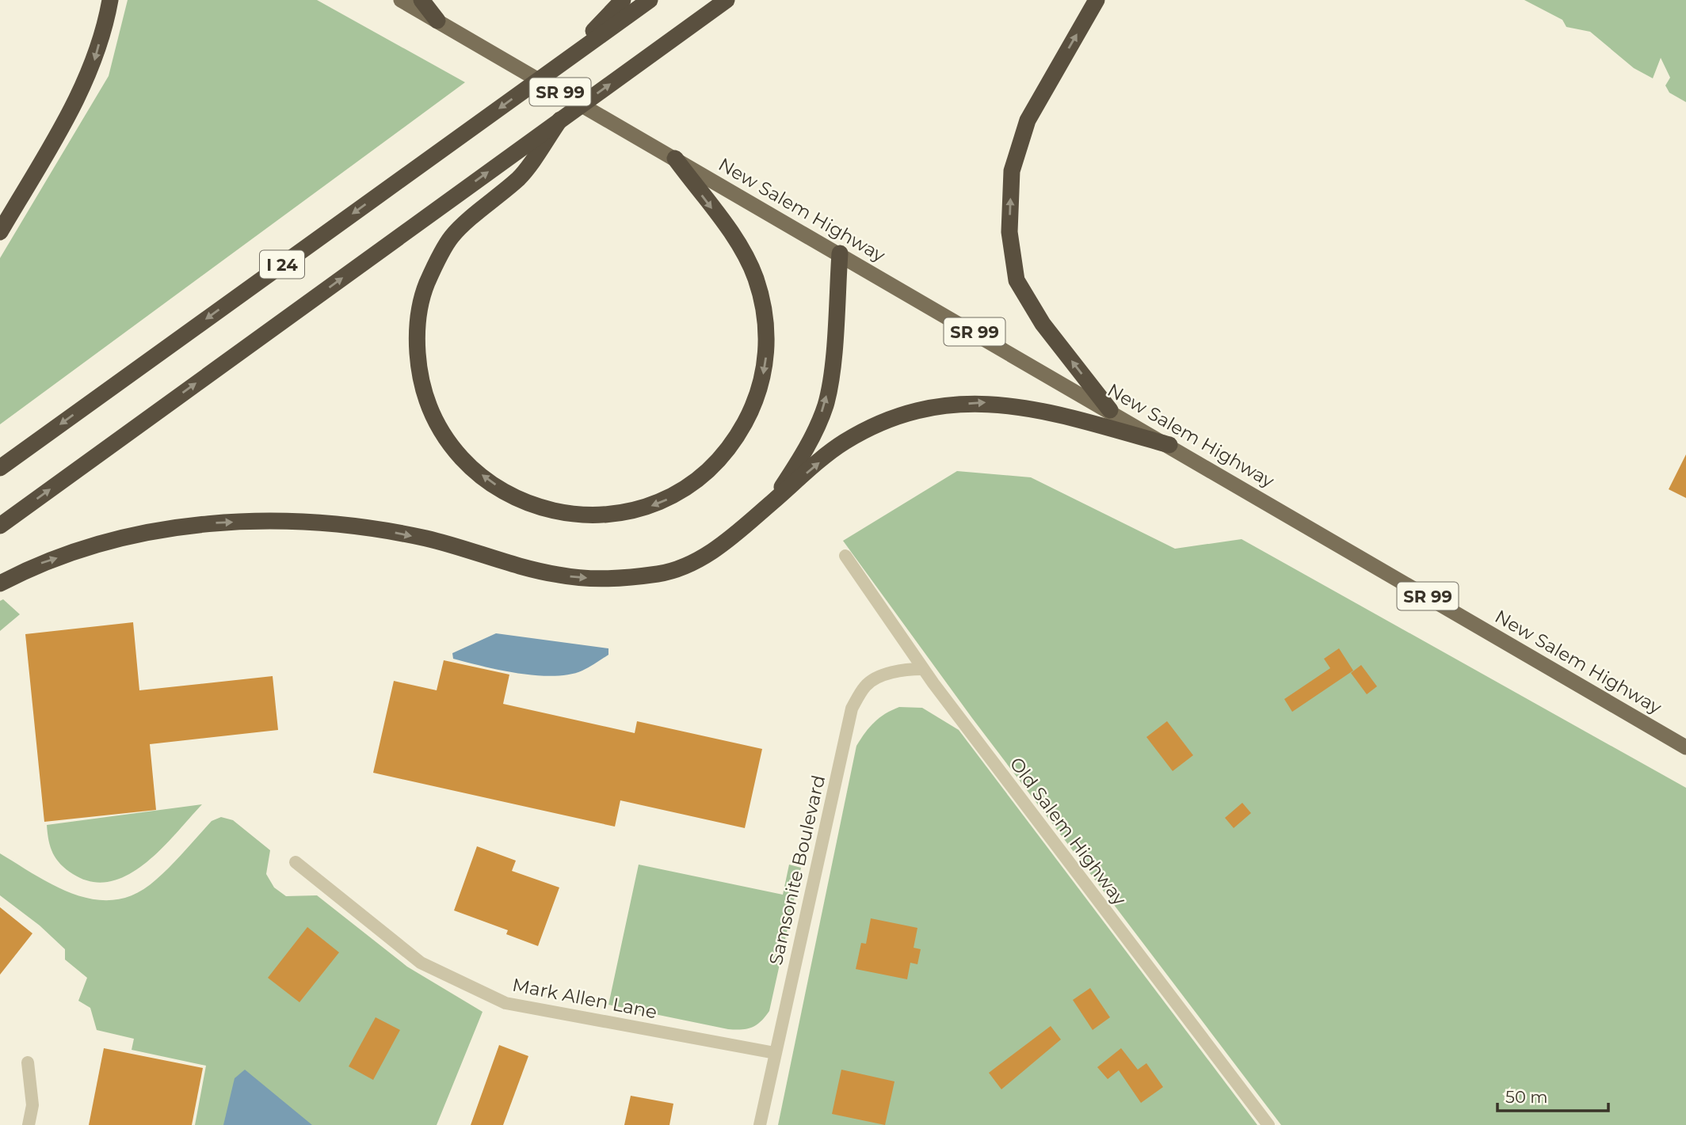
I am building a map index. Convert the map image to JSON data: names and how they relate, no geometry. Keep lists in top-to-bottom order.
{
  "streets": {
    "highway": ["I 24"],
    "main road": ["SR 99", "New Salem Highway"],
    "street": ["Old Salem Highway", "Samsonite Boulevard", "Mark Allen Lane"]
  },
  "crossings": [
    ["SR 99", "New Salem Highway"],
    ["Old Salem Highway", "Samsonite Boulevard"],
    ["Samsonite Boulevard", "Mark Allen Lane"]
  ],
  "scale_bar": "50 m"
}
